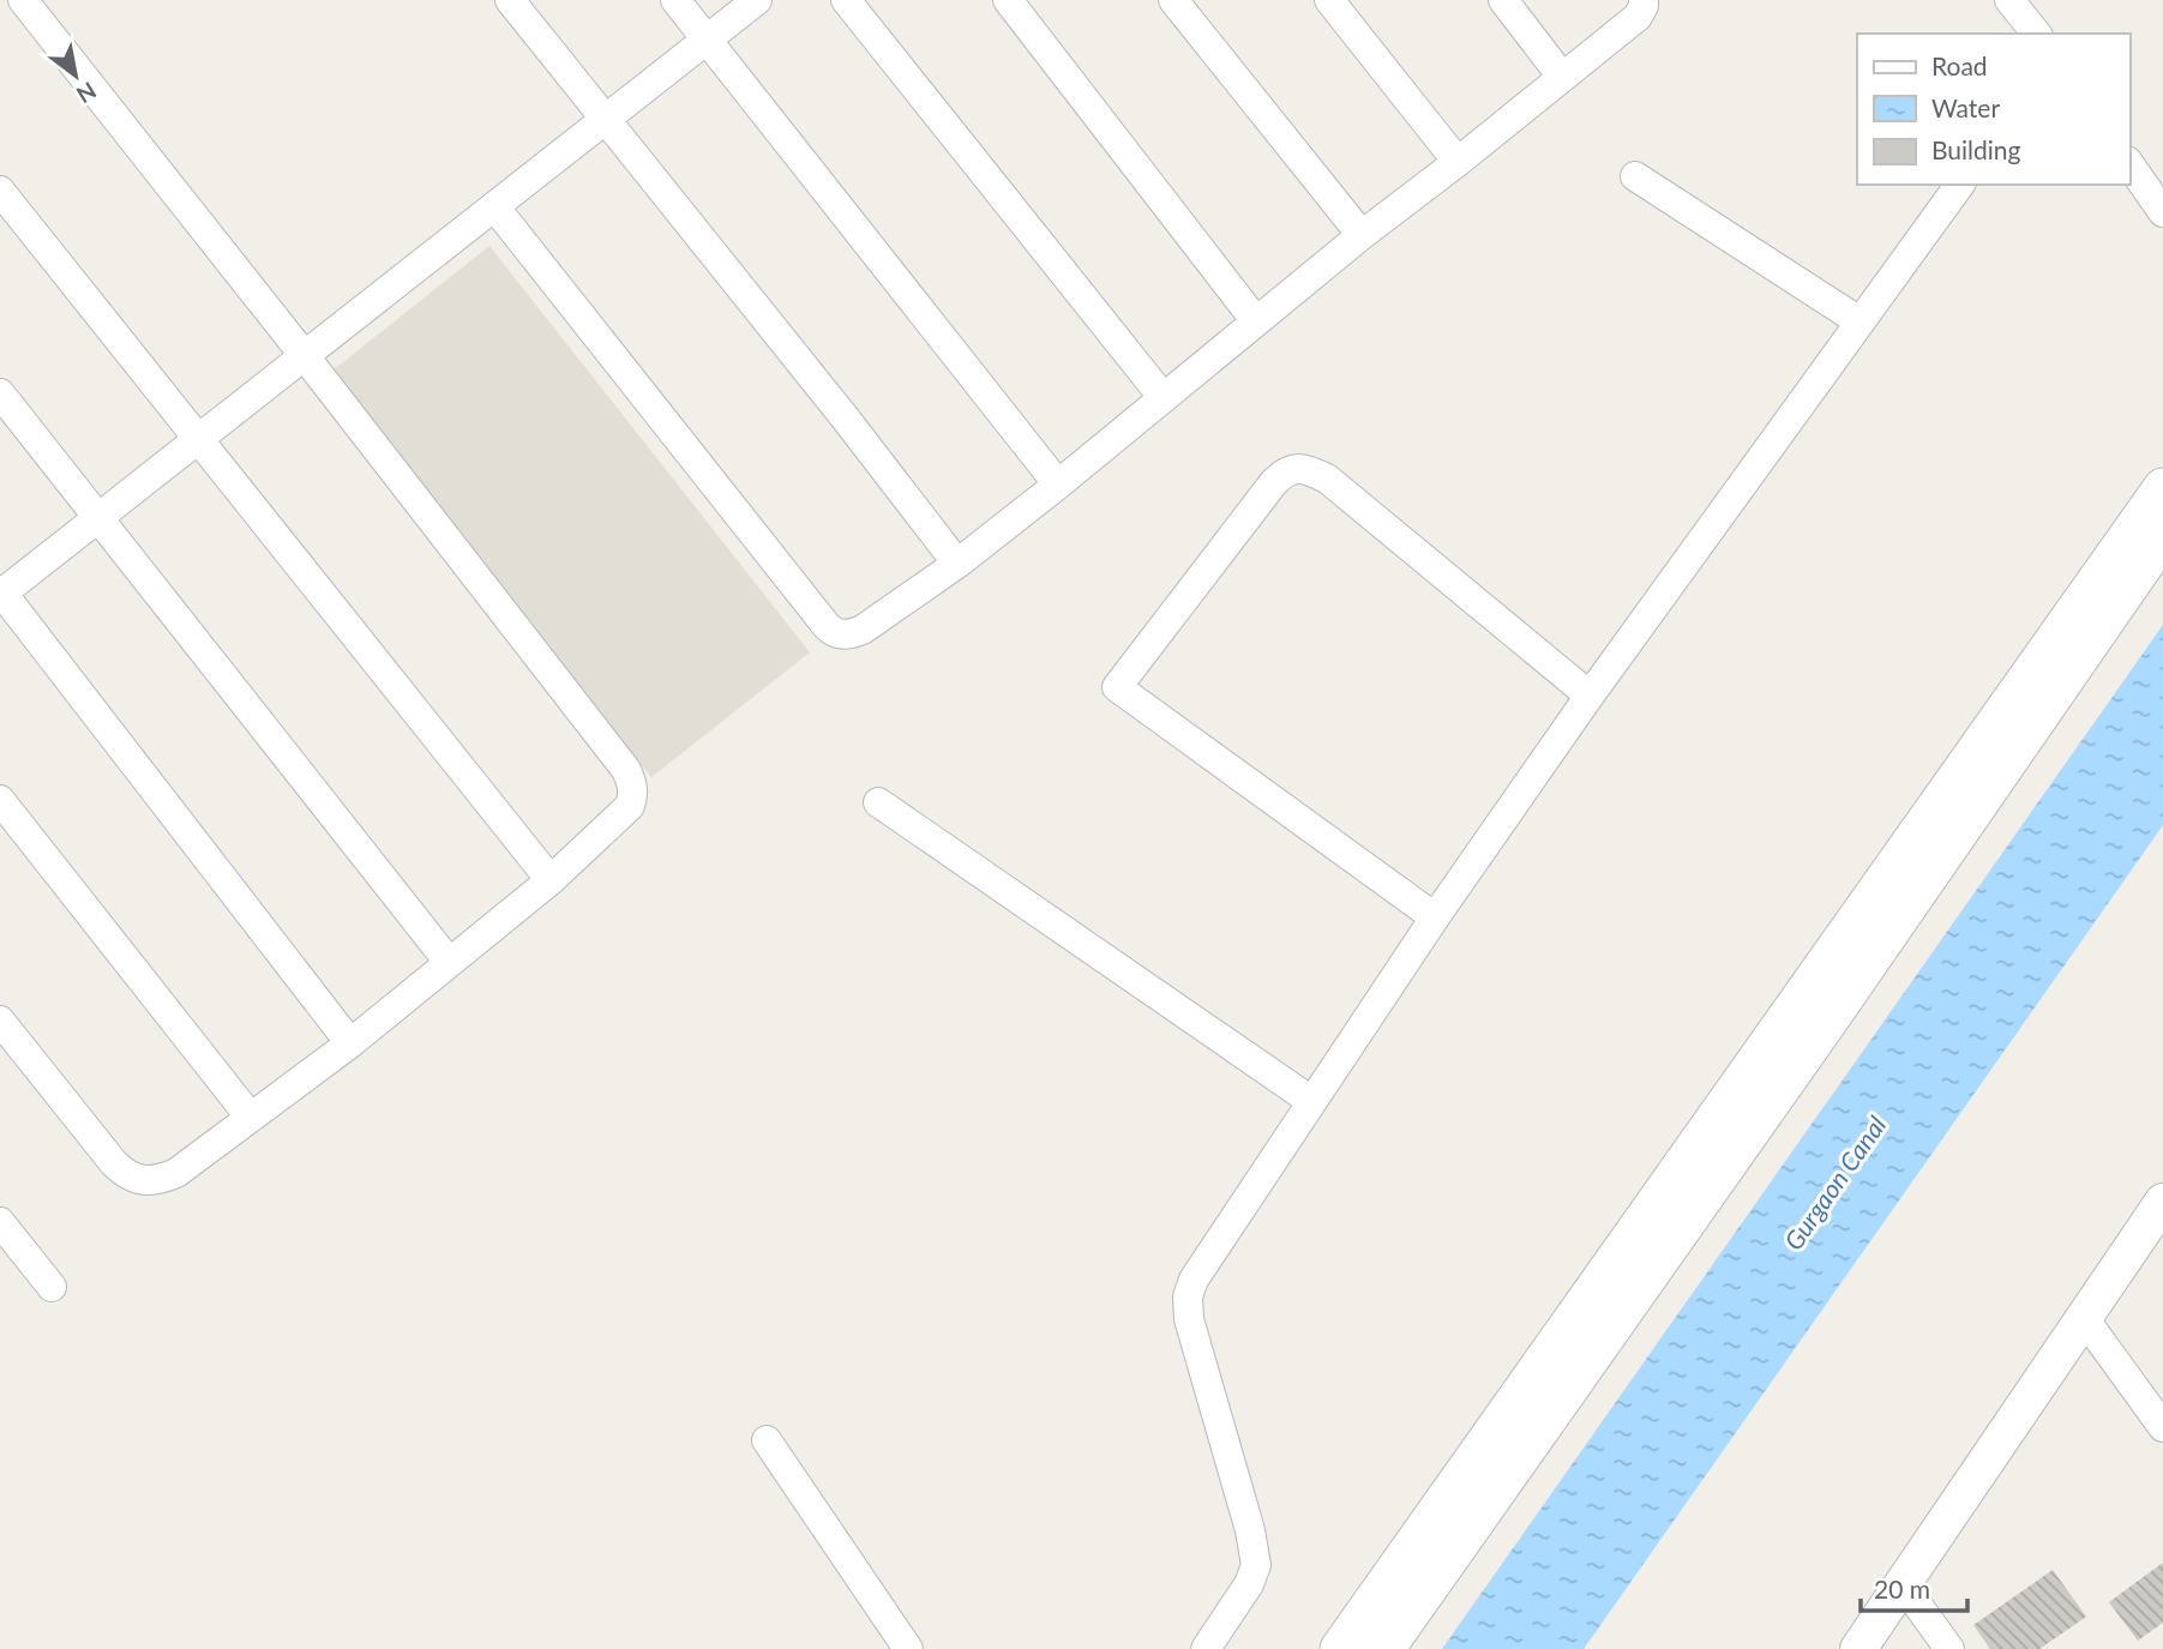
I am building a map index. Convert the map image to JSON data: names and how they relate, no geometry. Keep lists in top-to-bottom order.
{
  "water": ["Gurgaon Canal"],
  "legend": ["Road", "Water", "Building"],
  "scale_bar": "20 m",
  "north": "bottom right"
}
